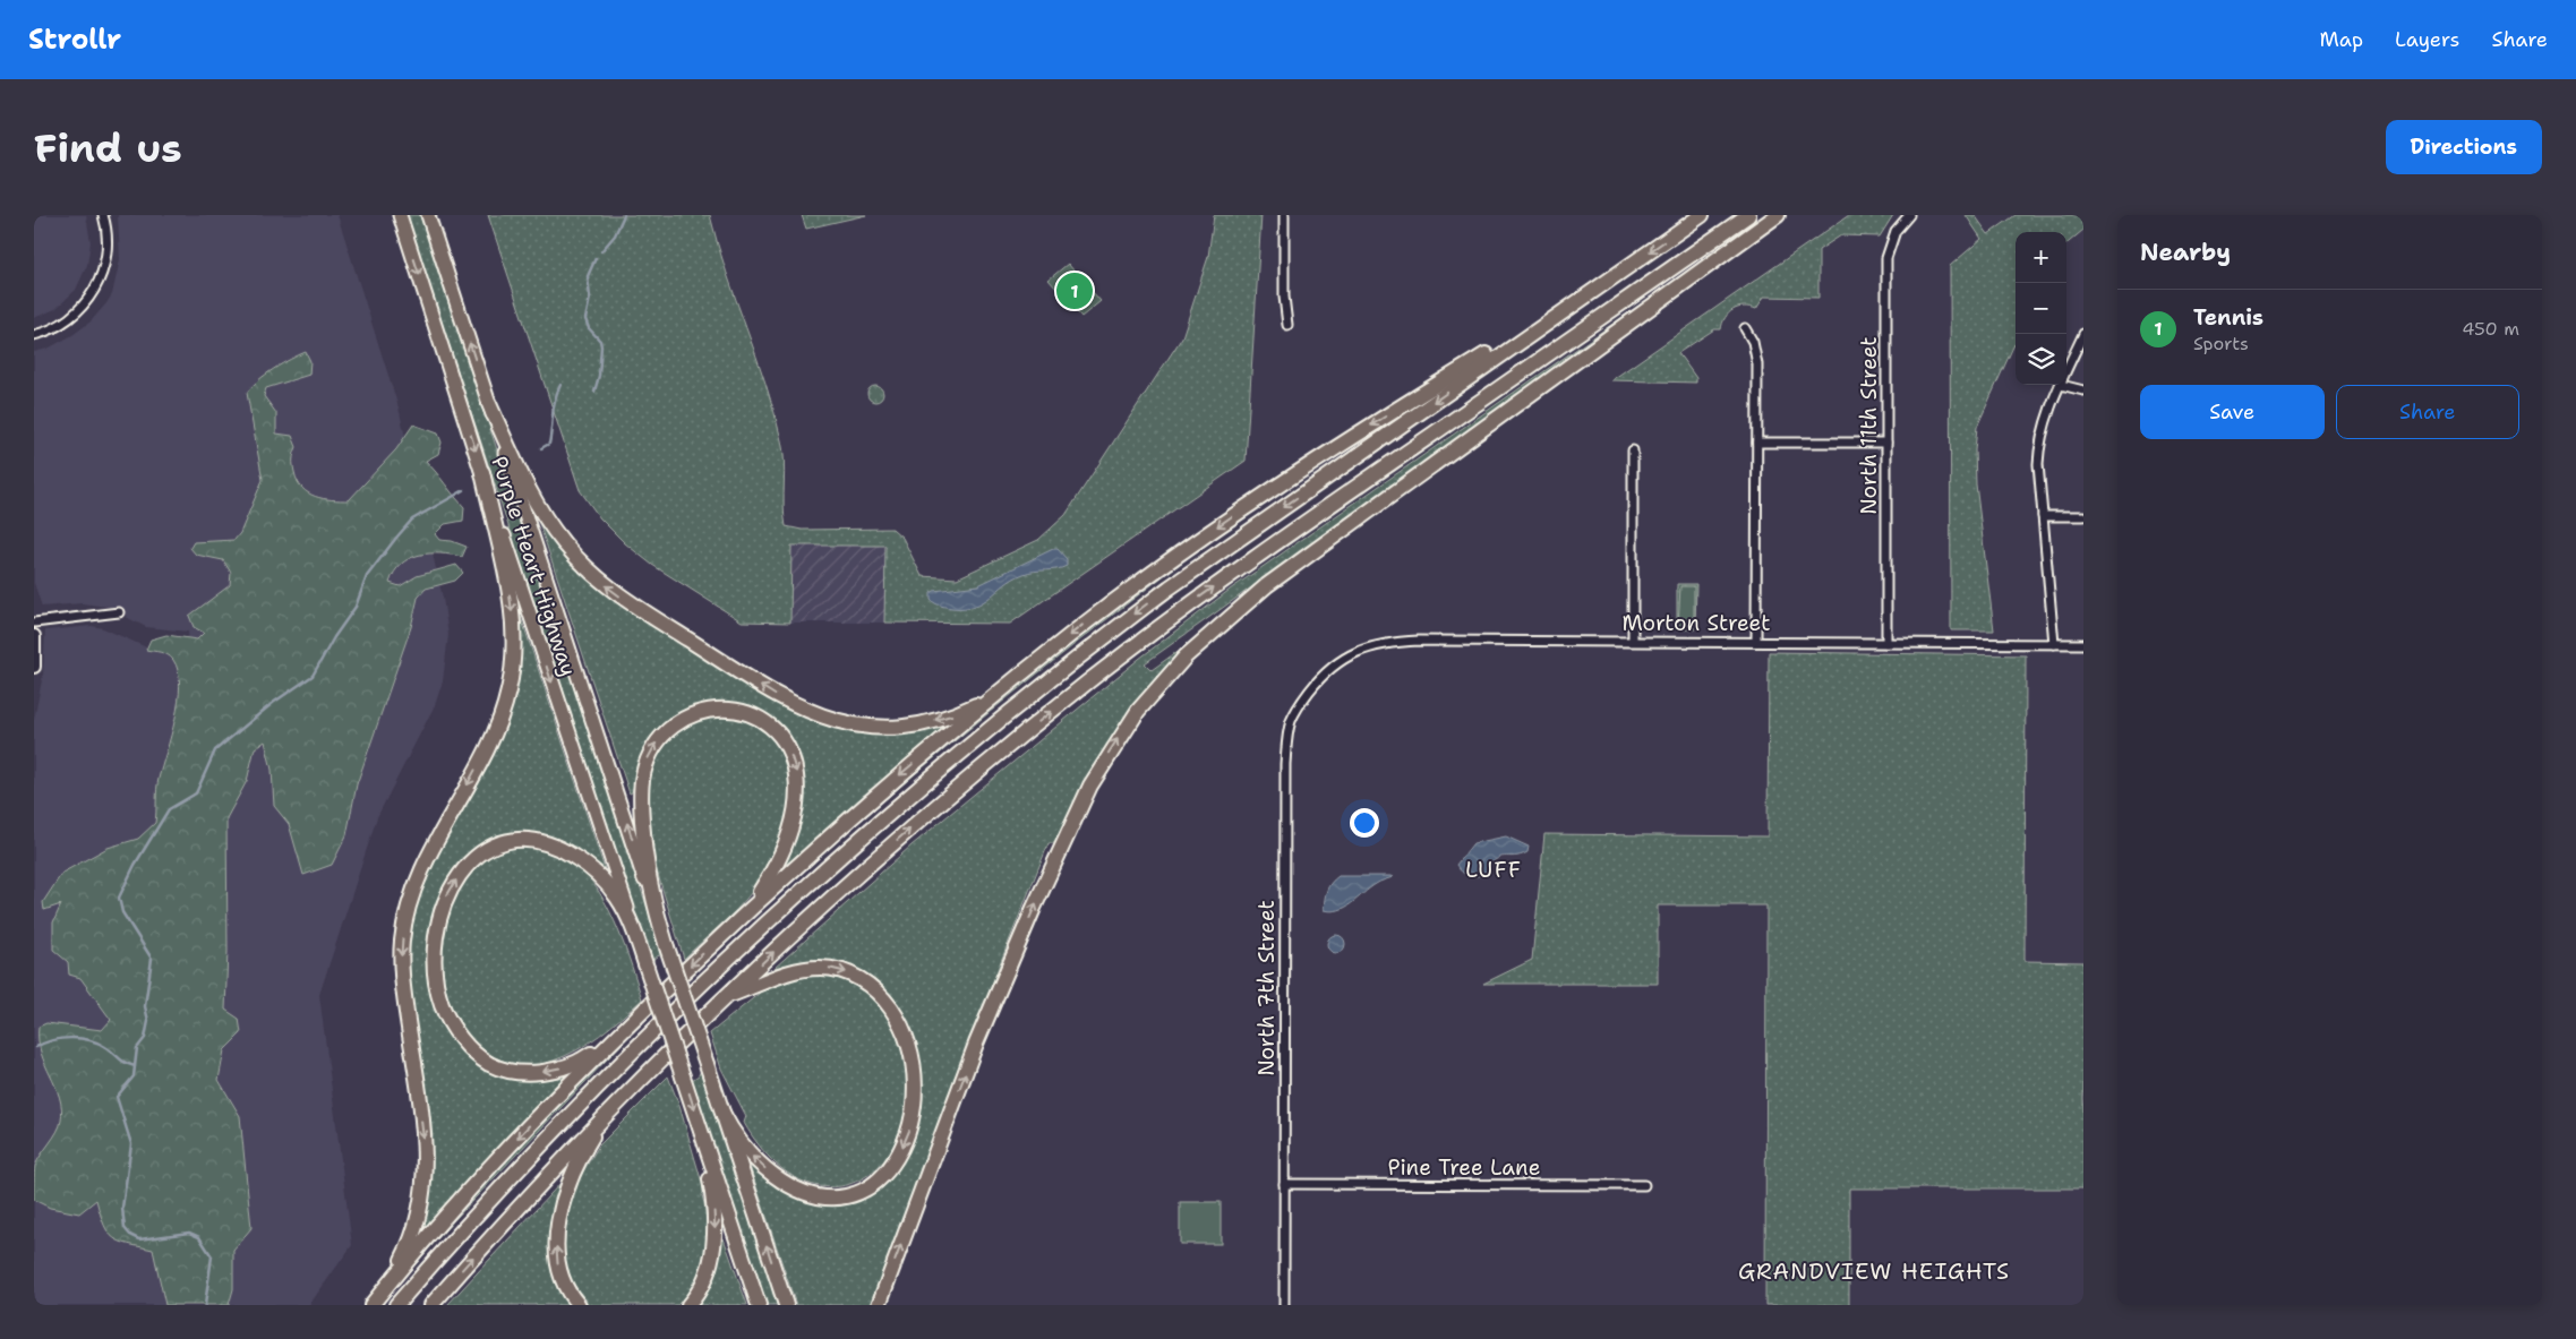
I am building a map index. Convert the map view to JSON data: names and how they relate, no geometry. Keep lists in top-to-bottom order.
{
  "streets": {
    "main road": ["Purple Heart Highway"],
    "street": [
      "North 11th Street",
      "Morton Street",
      "North 7th Street",
      "Pine Tree Lane"
    ]
  },
  "crossings": [
    ["North 11th Street", "Morton Street"],
    ["Morton Street", "North 7th Street"],
    ["North 7th Street", "Pine Tree Lane"]
  ],
  "districts": ["LUFF", "GRANDVIEW HEIGHTS"],
  "page": {
    "header": "Strollr",
    "nav": ["Map", "Layers", "Share"],
    "buttons": [
      "Directions",
      ["Save", "Share"]
    ],
    "title": "Find us",
    "heading": "Nearby",
    "map_buttons": ["+", "−"],
    "pins": "1",
    "list": [
      {
        "mark": "1",
        "name": "Tennis",
        "note": "Sports",
        "value": "450 m"
      }
    ]
  }
}
